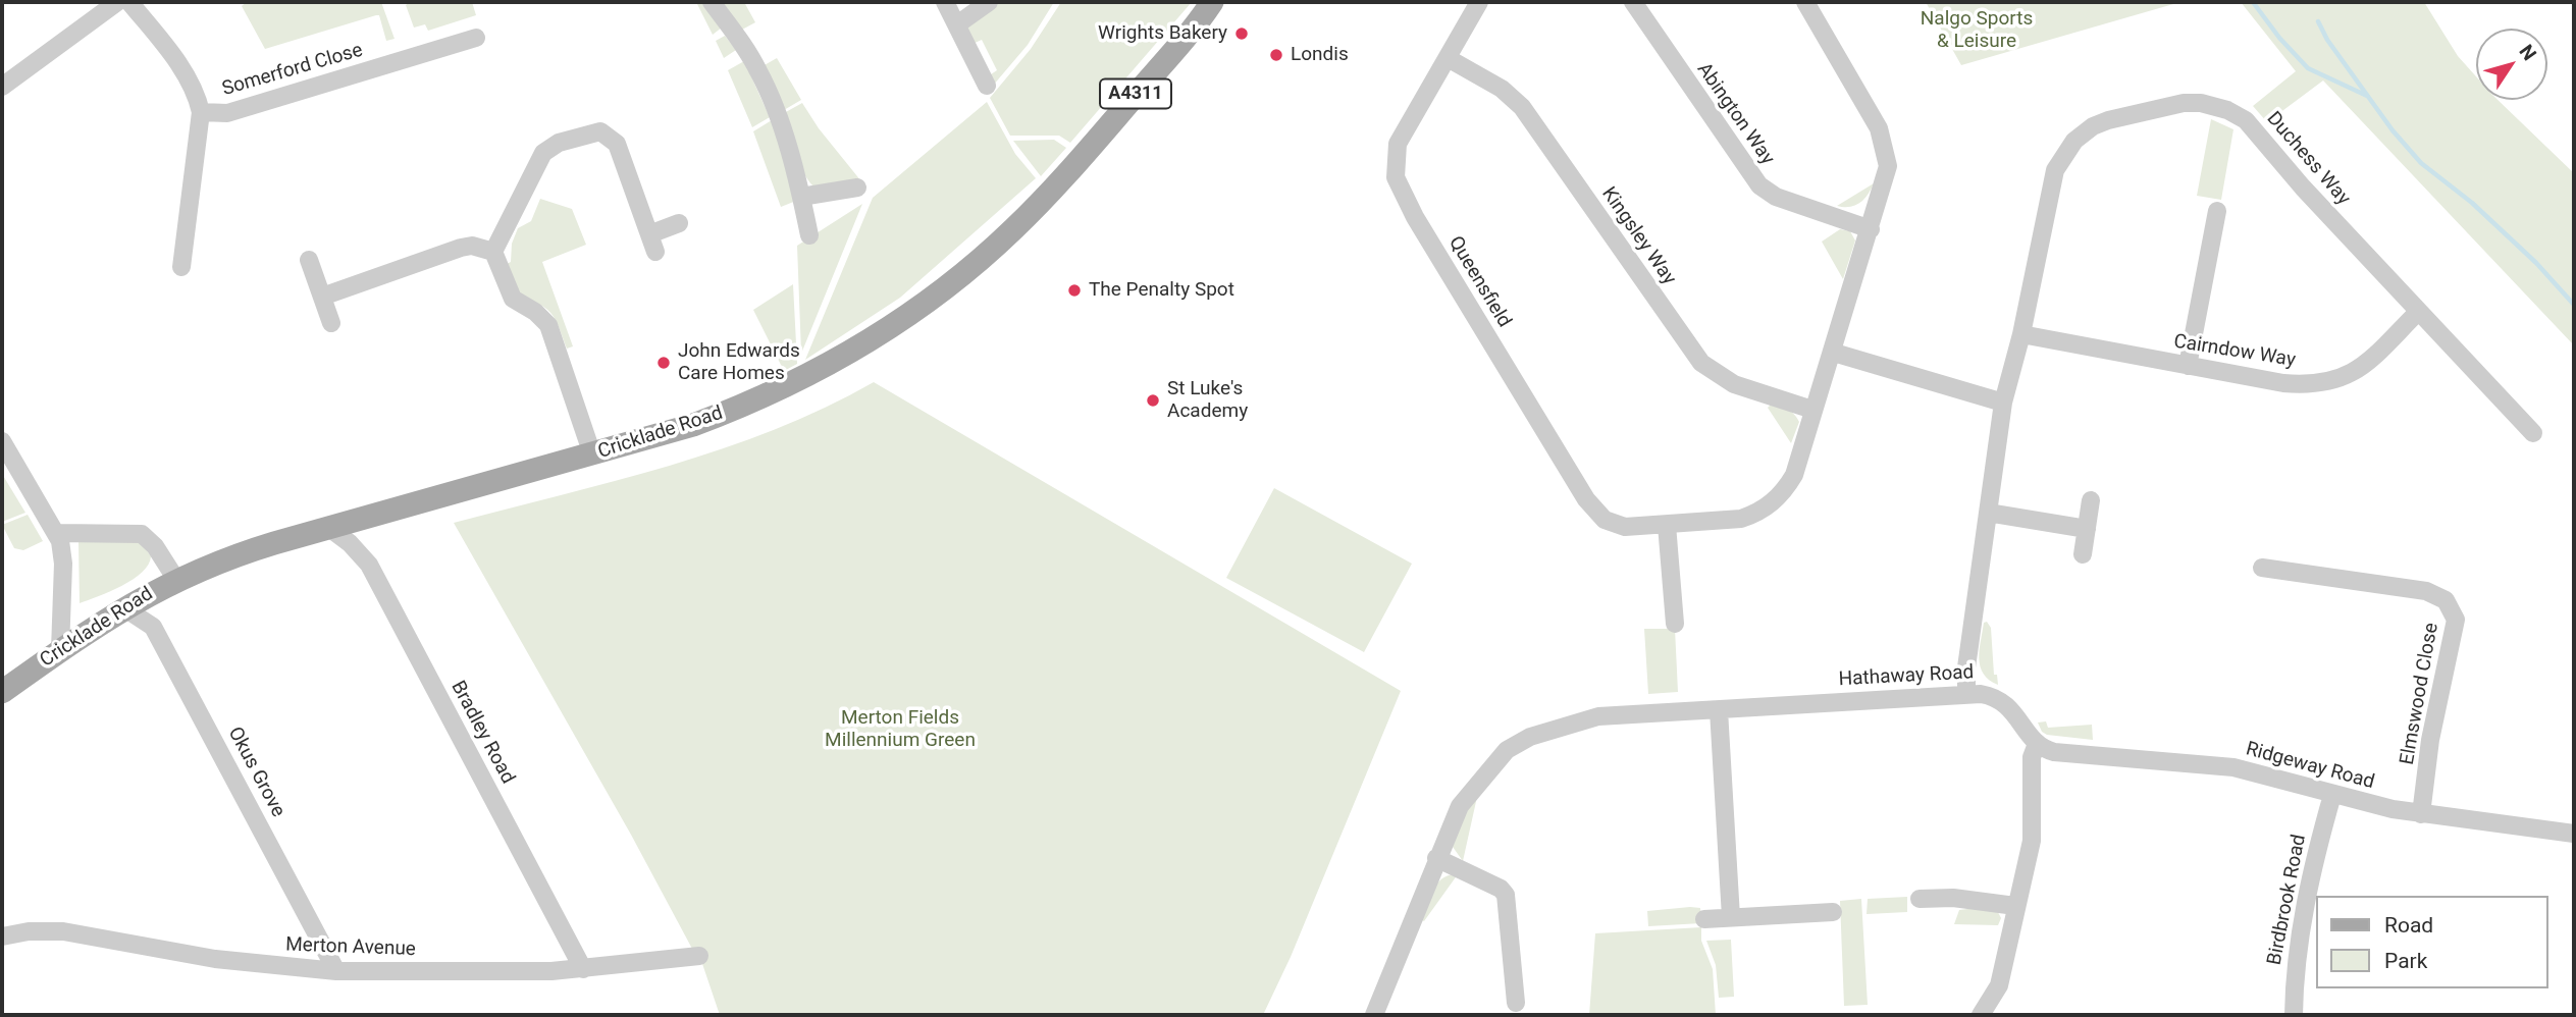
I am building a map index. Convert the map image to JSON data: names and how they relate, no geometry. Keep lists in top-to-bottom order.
{
  "streets": {
    "main road": ["A4311", "Cricklade Road"],
    "street": [
      "Somerford Close",
      "Abington Way",
      "Duchess Way",
      "Kingsley Way",
      "Queensfield",
      "Cairndow Way",
      "Hathaway Road",
      "Elmswood Close",
      "Bradley Road",
      "Ridgeway Road",
      "Okus Grove",
      "Birdbrook Road",
      "Merton Avenue"
    ]
  },
  "crossings": [
    ["Abington Way", "Queensfield"],
    ["Duchess Way", "Cairndow Way"],
    ["Duchess Way", "Hathaway Road"],
    ["Kingsley Way", "Queensfield"],
    ["Cricklade Road", "Bradley Road"],
    ["Cricklade Road", "Okus Grove"],
    ["Hathaway Road", "Ridgeway Road"],
    ["Elmswood Close", "Ridgeway Road"],
    ["Bradley Road", "Merton Avenue"],
    ["Ridgeway Road", "Birdbrook Road"],
    ["Okus Grove", "Merton Avenue"]
  ],
  "parks": ["Nalgo Sports & Leisure", "Merton Fields Millennium Green"],
  "places": [
    "Wrights Bakery",
    "Londis",
    "The Penalty Spot",
    "John Edwards Care Homes",
    "St Luke's Academy"
  ],
  "legend": ["Road", "Park"],
  "north": "top right"
}
